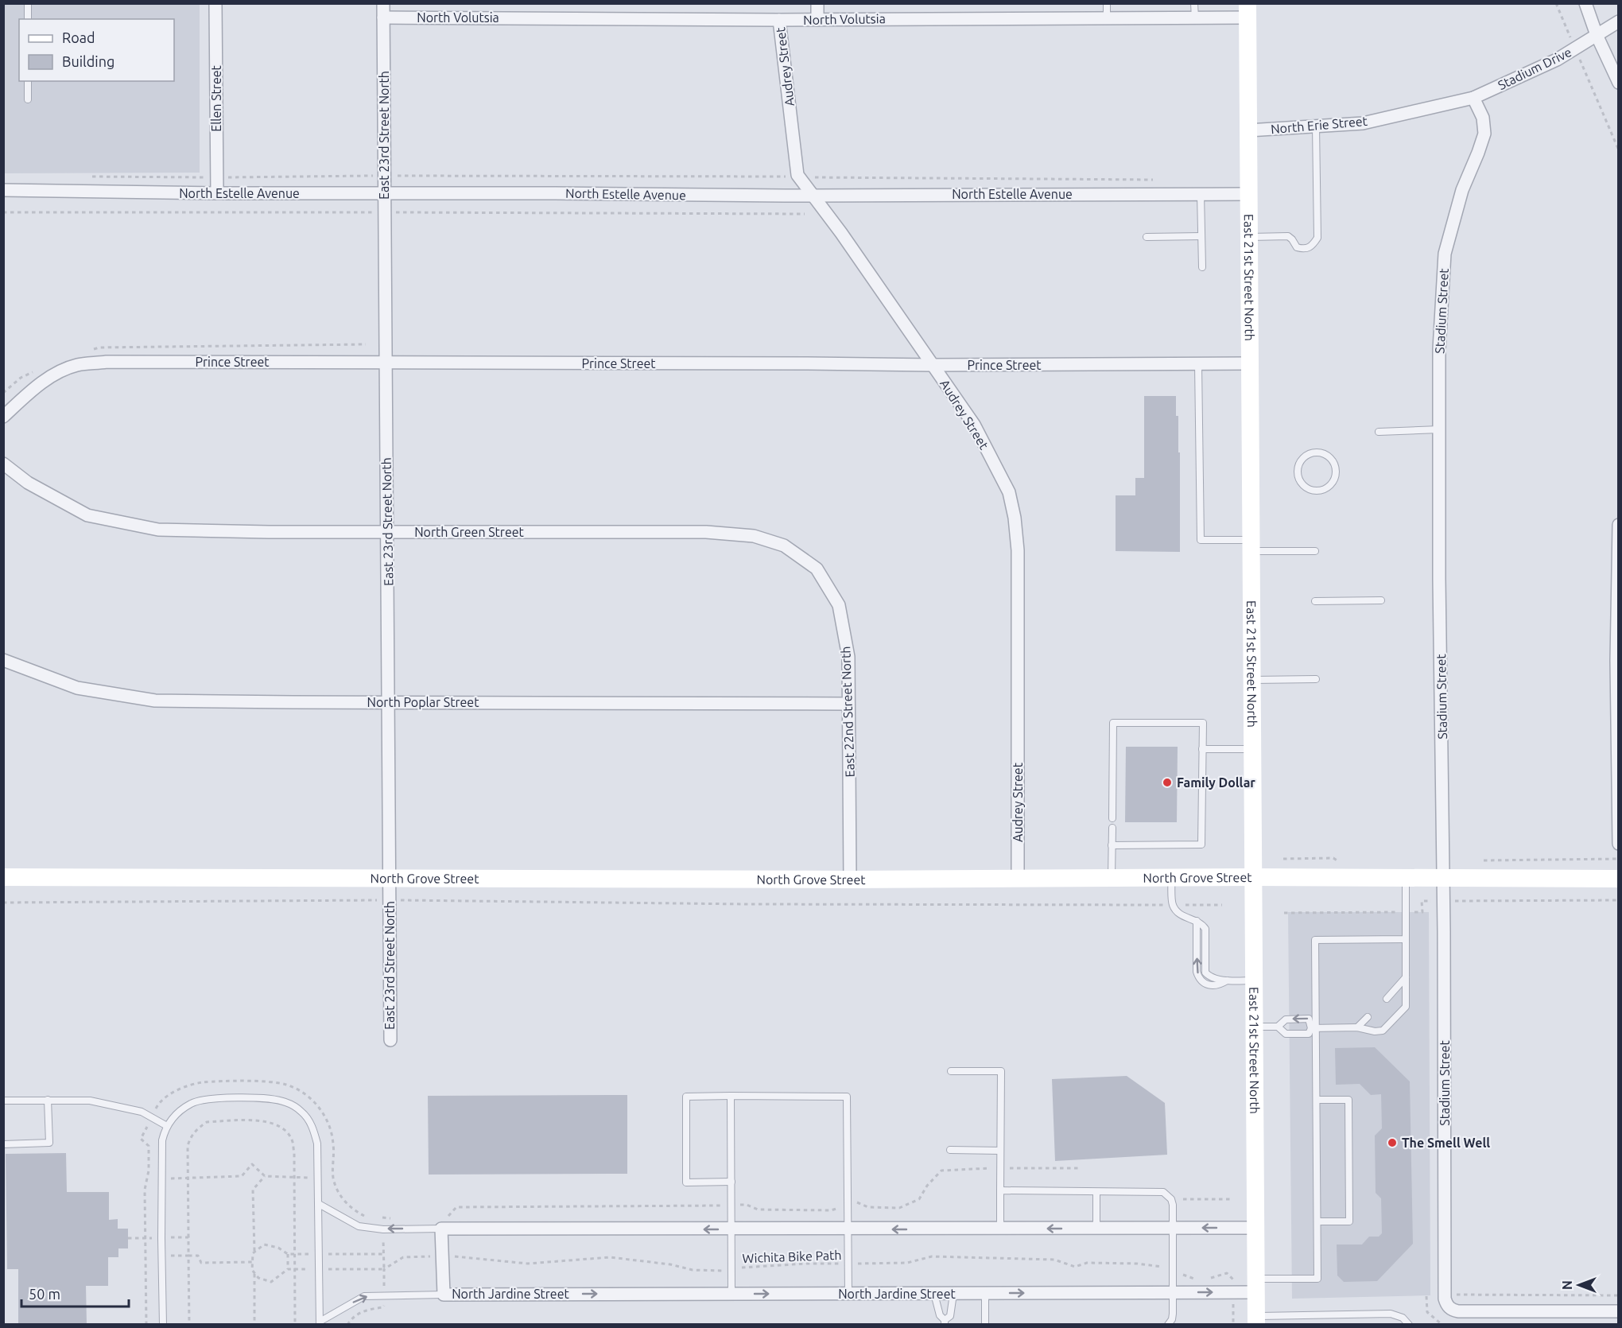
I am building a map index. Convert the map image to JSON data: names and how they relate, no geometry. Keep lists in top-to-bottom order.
{
  "streets": {
    "street": [
      "North Volutsia",
      "Audrey Street",
      "Stadium Drive",
      "Ellen Street",
      "North Erie Street",
      "East 23rd Street North",
      "North Estelle Avenue",
      "East 21st Street North",
      "Stadium Street",
      "Prince Street",
      "North Green Street",
      "North Poplar Street",
      "East 22nd Street North",
      "North Grove Street",
      "North Jardine Street"
    ],
    "path": ["Wichita Bike Path"]
  },
  "crossings": [
    ["North Volutsia", "Audrey Street"],
    ["North Volutsia", "East 23rd Street North"],
    ["North Volutsia", "East 21st Street North"],
    ["Audrey Street", "North Estelle Avenue"],
    ["Audrey Street", "Prince Street"],
    ["Audrey Street", "North Grove Street"],
    ["Stadium Drive", "North Erie Street"],
    ["Stadium Drive", "Stadium Street"],
    ["Ellen Street", "North Estelle Avenue"],
    ["North Erie Street", "East 21st Street North"],
    ["North Erie Street", "Stadium Street"],
    ["East 23rd Street North", "North Estelle Avenue"],
    ["East 23rd Street North", "Prince Street"],
    ["East 23rd Street North", "North Green Street"],
    ["East 23rd Street North", "North Poplar Street"],
    ["East 23rd Street North", "North Grove Street"],
    ["North Estelle Avenue", "East 21st Street North"],
    ["East 21st Street North", "Prince Street"],
    ["East 21st Street North", "North Grove Street"],
    ["East 21st Street North", "North Jardine Street"],
    ["Stadium Street", "North Grove Street"],
    ["North Green Street", "East 22nd Street North"],
    ["North Poplar Street", "East 22nd Street North"],
    ["East 22nd Street North", "North Grove Street"],
    ["Wichita Bike Path", "North Jardine Street"]
  ],
  "places": ["Family Dollar", "The Smell Well"],
  "legend": ["Road", "Building"],
  "scale_bar": "50 m",
  "north": "left"
}
